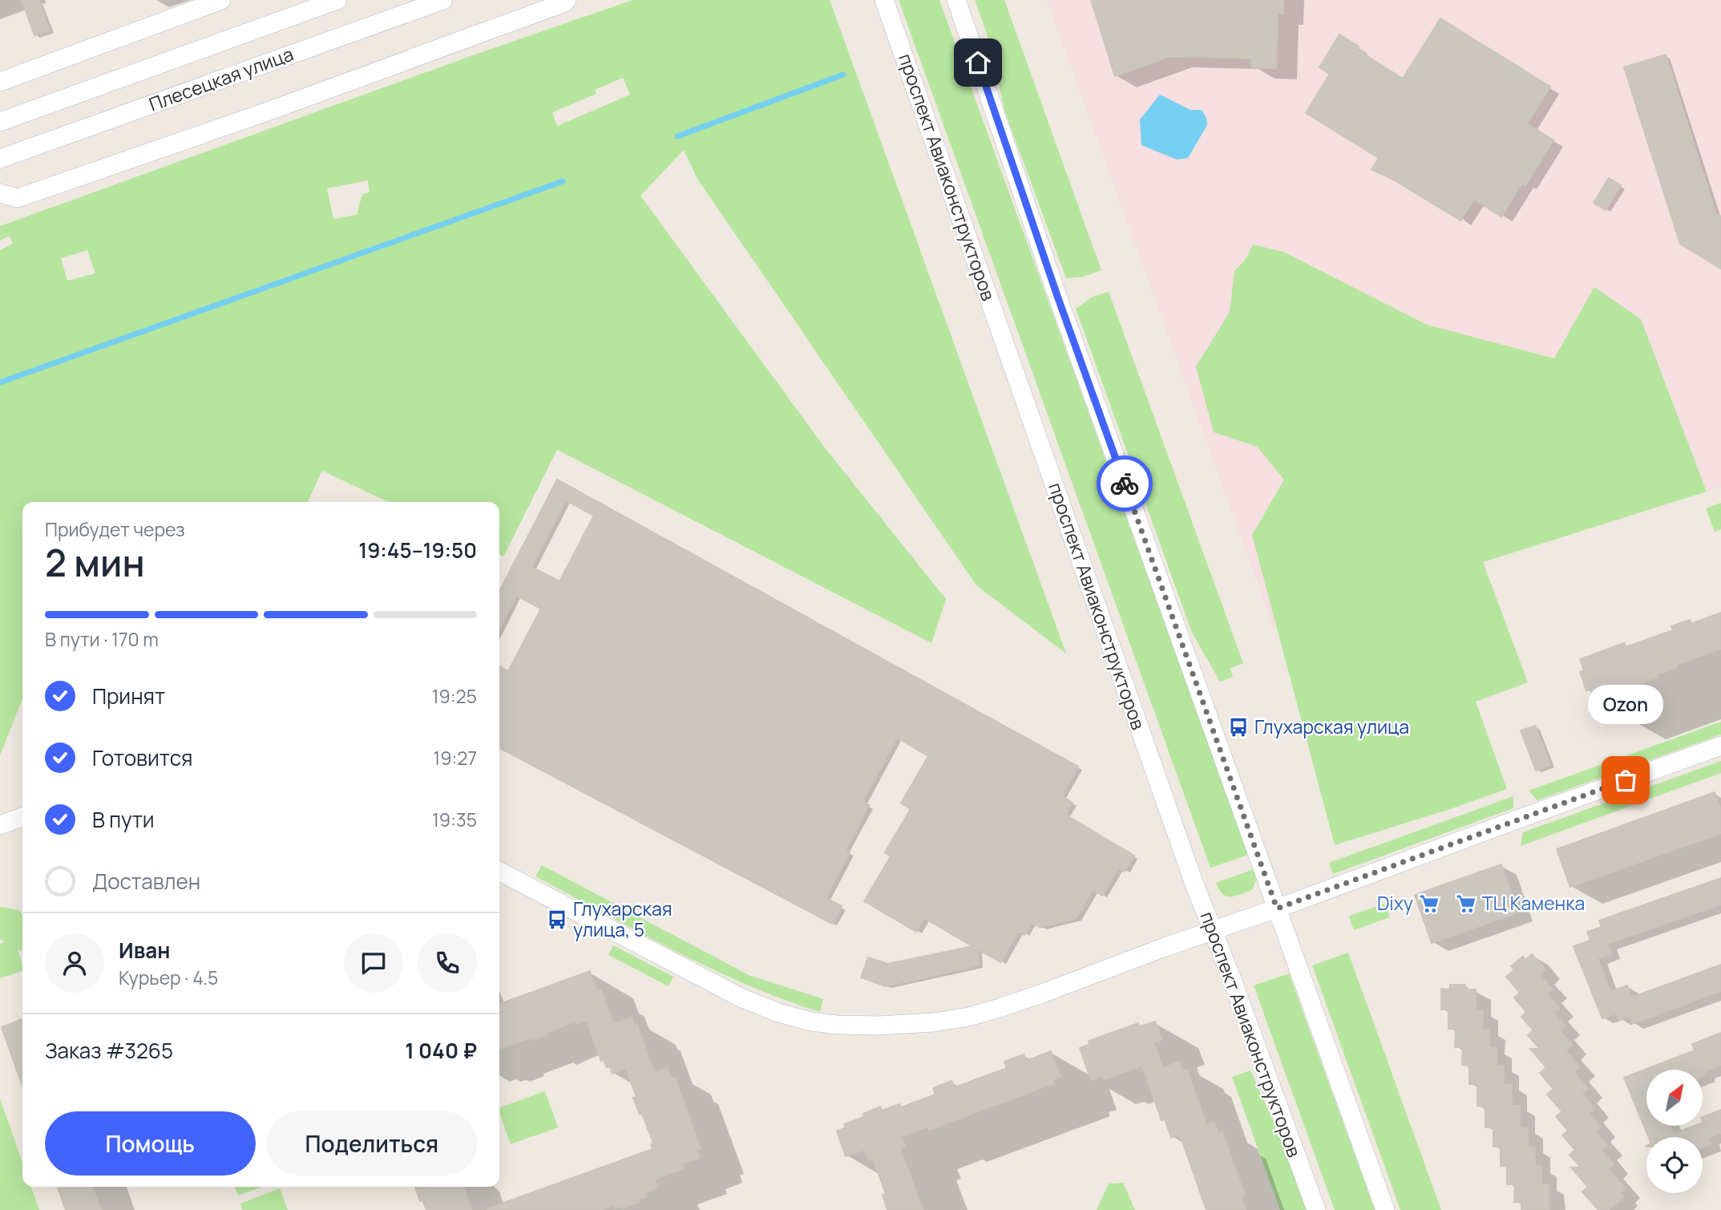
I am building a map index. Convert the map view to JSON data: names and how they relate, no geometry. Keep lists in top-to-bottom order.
{
  "streets": {
    "street": ["Плесецкая улица", "проспект Авиаконструкторов"]
  },
  "places": {
    "bus stop": ["Глухарская улица", "Глухарская улица, 5"],
    "other": ["Ozon"],
    "supermarket": ["Dixy", "ТЦ Каменка"]
  },
  "north": "top right",
  "page": {
    "heading": ["2 мин", "Прибудет через", "19:45–19:50"],
    "panel": [
      "Иван",
      "Курьер · 4.5",
      "Заказ #3265",
      "1 040 ₽"
    ],
    "bar": "В пути · 170 m",
    "list": [
      ["Принят", "19:25"],
      ["Готовится", "19:27"],
      ["В пути", "19:35"],
      "Доставлен"
    ],
    "bubble": "Ozon",
    "buttons": ["Помощь", "Поделиться"]
  }
}
